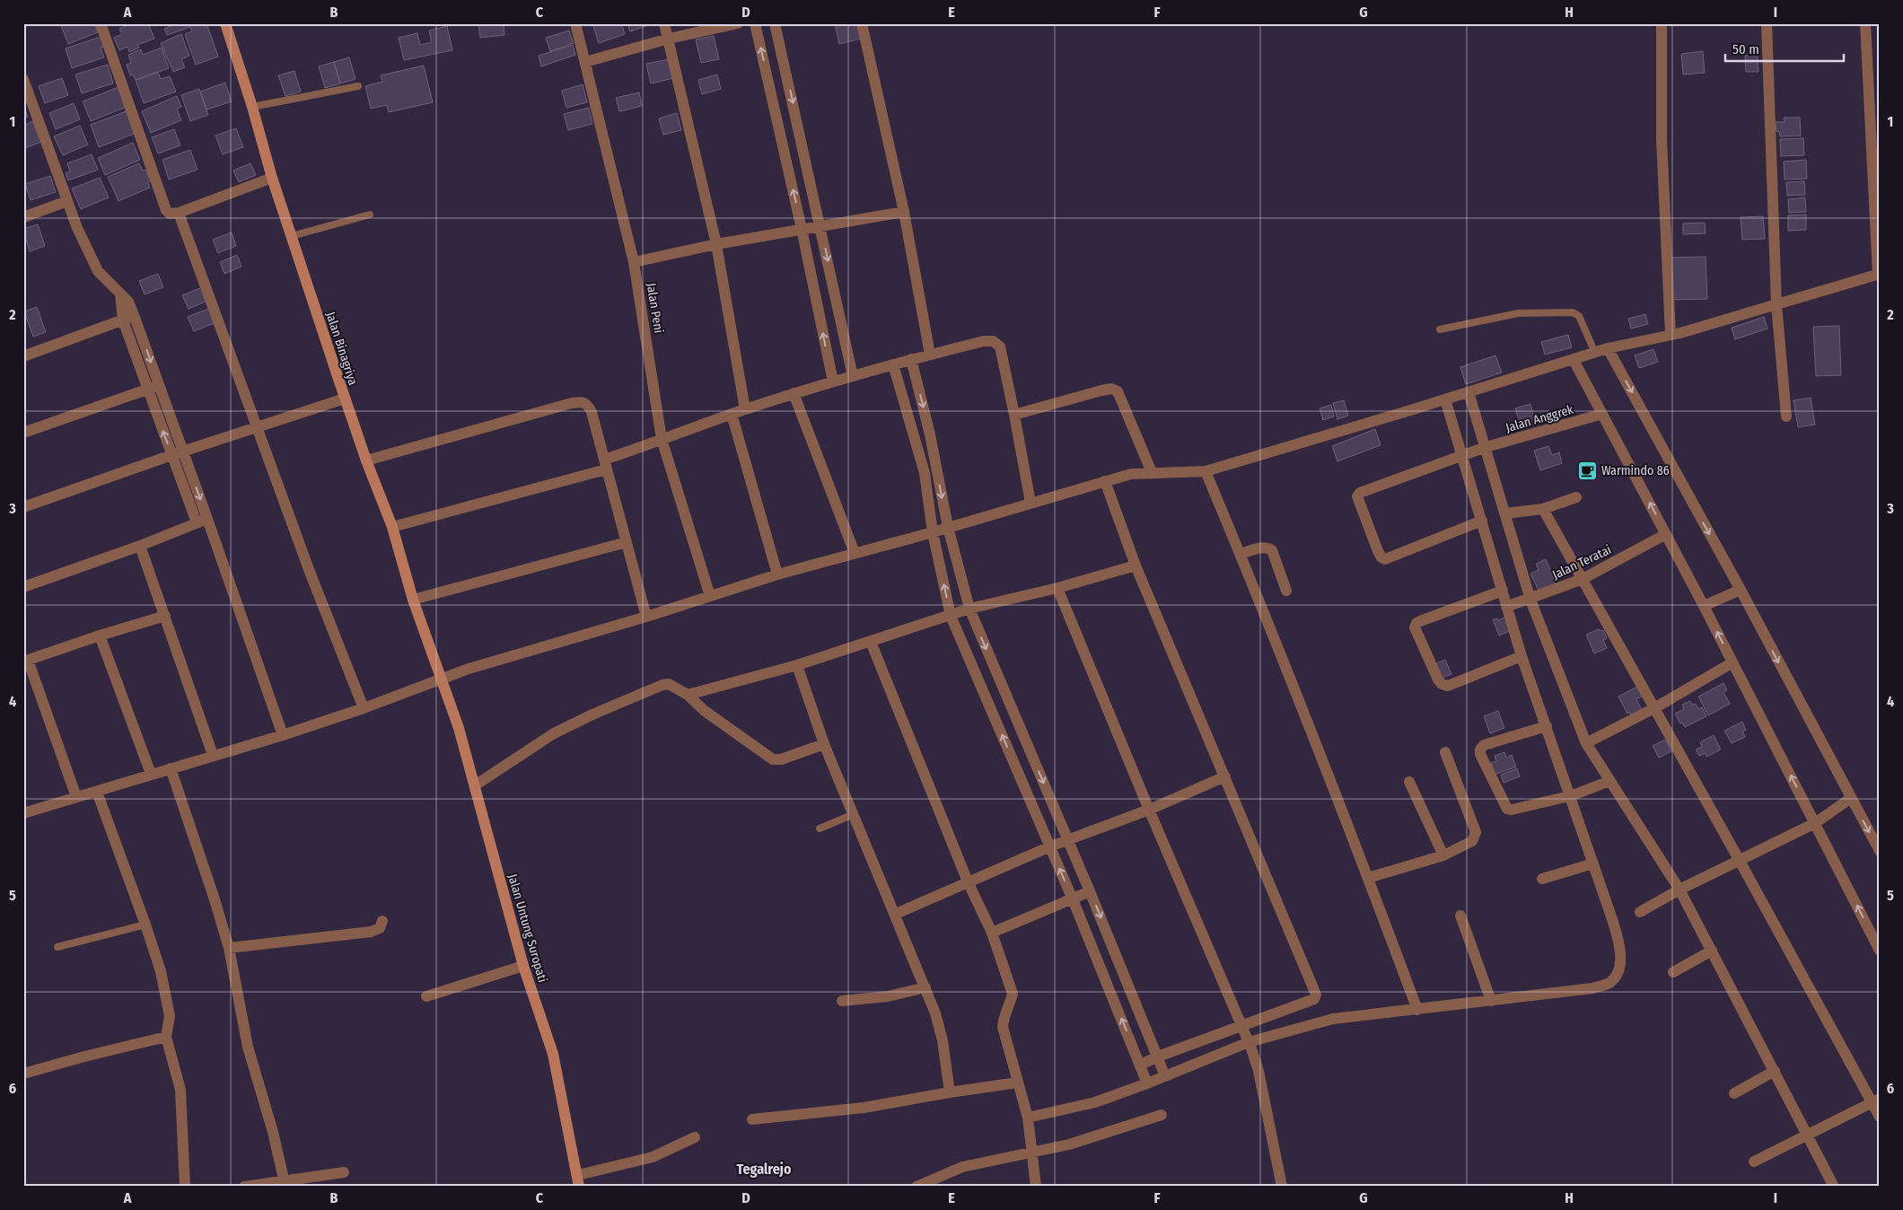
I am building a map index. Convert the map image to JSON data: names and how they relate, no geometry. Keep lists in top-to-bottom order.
{
  "streets": {
    "street": [
      "Jalan Peni",
      "Jalan Binagriya",
      "Jalan Anggrek",
      "Jalan Teratai",
      "Jalan Untung Suropati"
    ]
  },
  "crossings": [
    ["Jalan Binagriya", "Jalan Untung Suropati"]
  ],
  "districts": ["Tegalrejo"],
  "places": {
    "cafe": ["Warmindo 86"]
  },
  "scale_bar": "50 m",
  "grid": {
    "columns": [
      "A",
      "B",
      "C",
      "D",
      "E",
      "F",
      "G",
      "H",
      "I"
    ],
    "rows": [
      "1",
      "2",
      "3",
      "4",
      "5",
      "6"
    ]
  }
}
